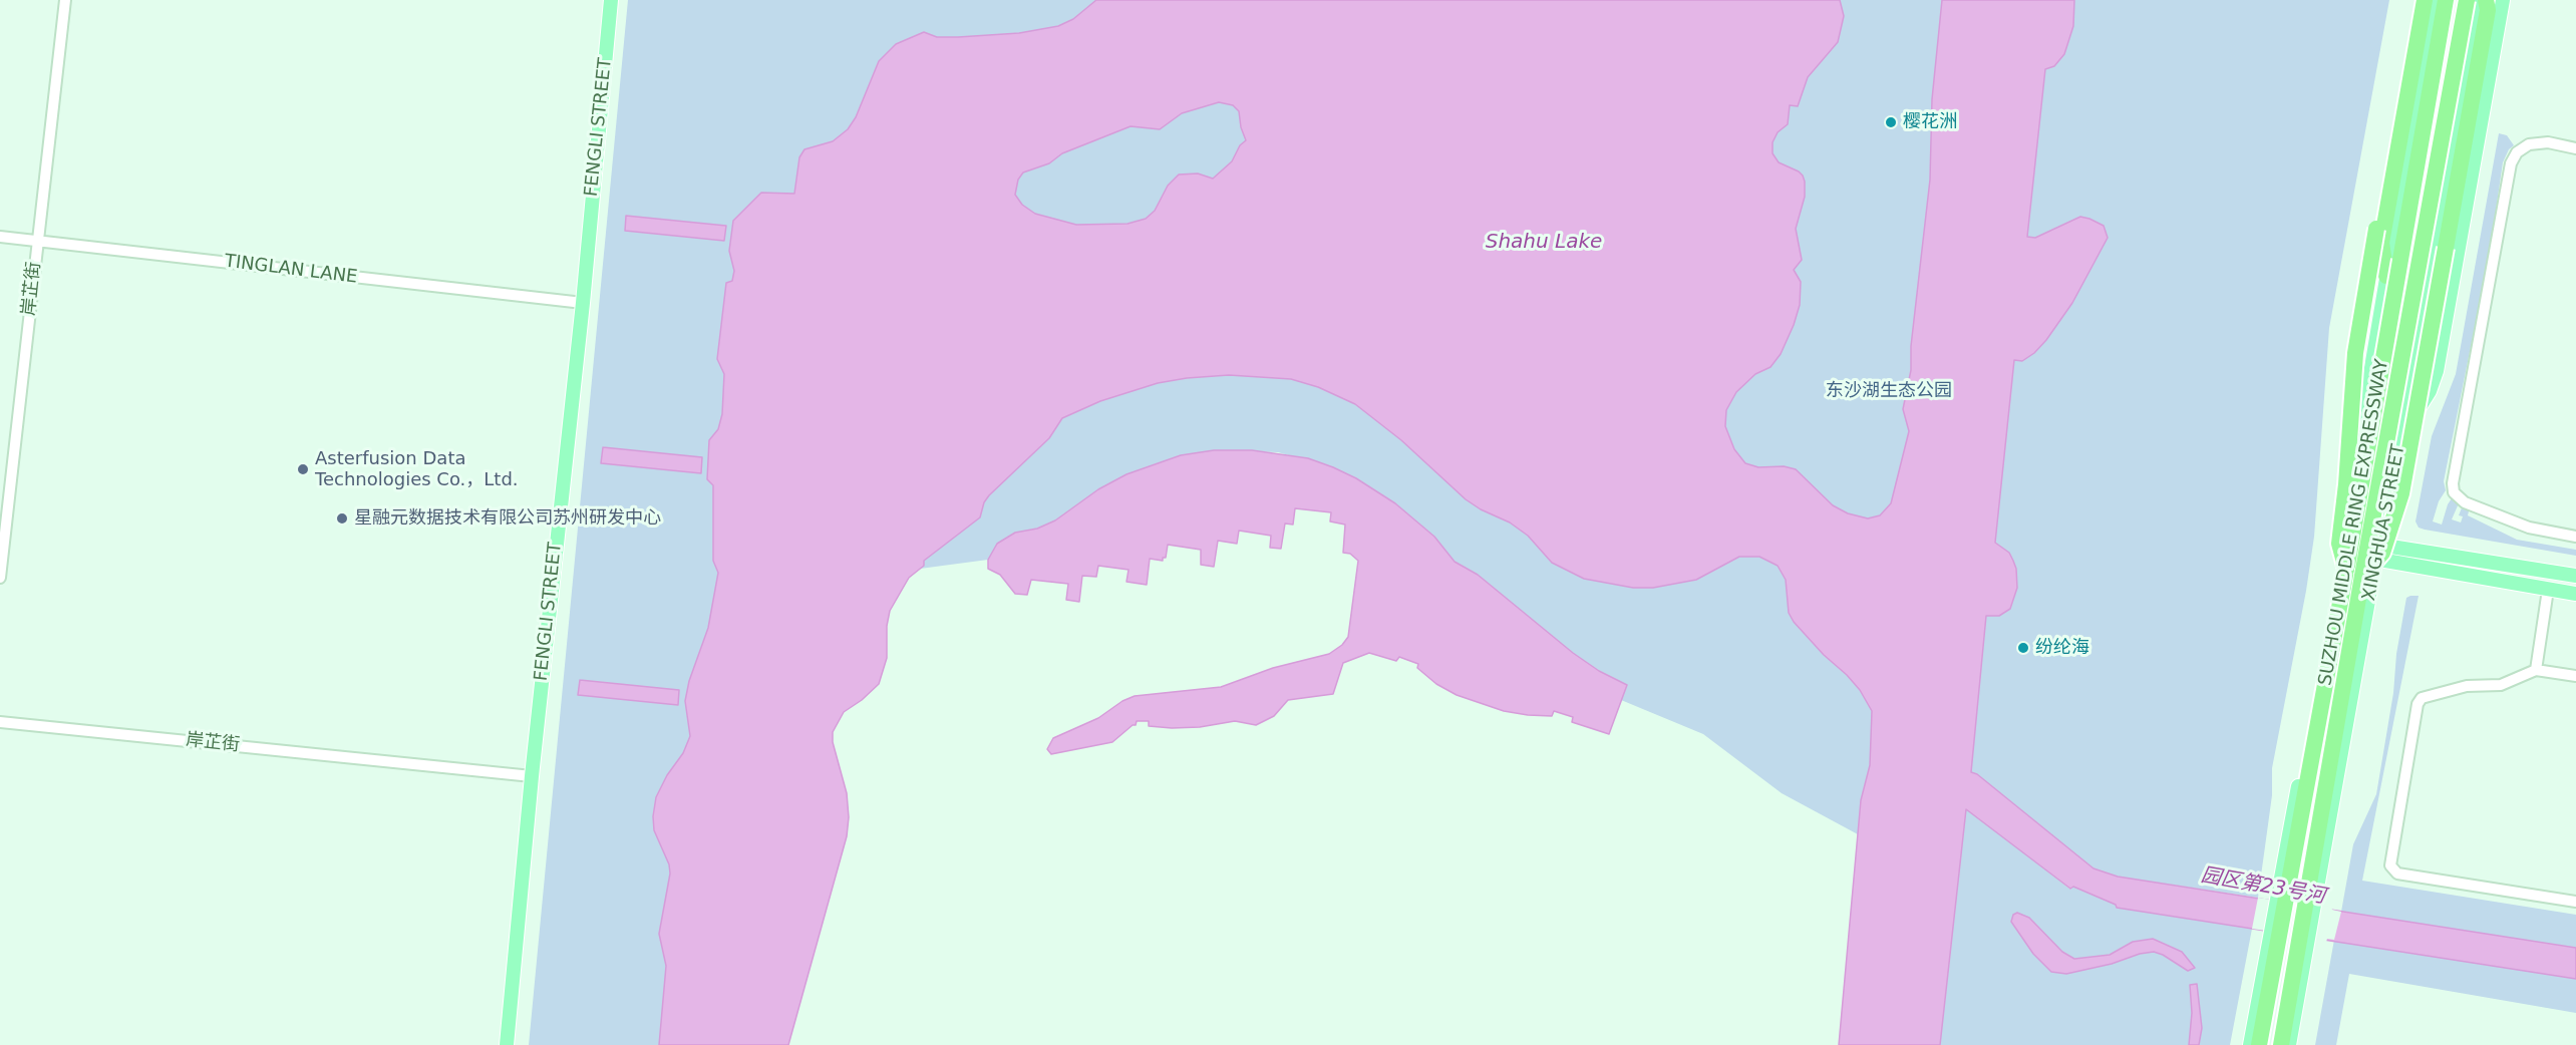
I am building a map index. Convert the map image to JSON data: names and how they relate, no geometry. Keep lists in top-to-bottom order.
{
  "streets": {
    "highway": ["SUZHOU MIDDLE RING EXPRESSWAY"],
    "main road": ["FENGLI STREET", "XINGHUA STREET"],
    "street": ["TINGLAN LANE", "岸芷街"]
  },
  "crossings": [
    ["FENGLI STREET", "TINGLAN LANE"],
    ["FENGLI STREET", "岸芷街"],
    ["TINGLAN LANE", "岸芷街"]
  ],
  "water": ["Shahu Lake", "园区第23号河"],
  "parks": ["东沙湖生态公园"],
  "places": [
    "樱花洲",
    "Asterfusion Data Technologies Co.，Ltd.",
    "星融元数据技术有限公司苏州研发中心",
    "纷纶海"
  ]
}
